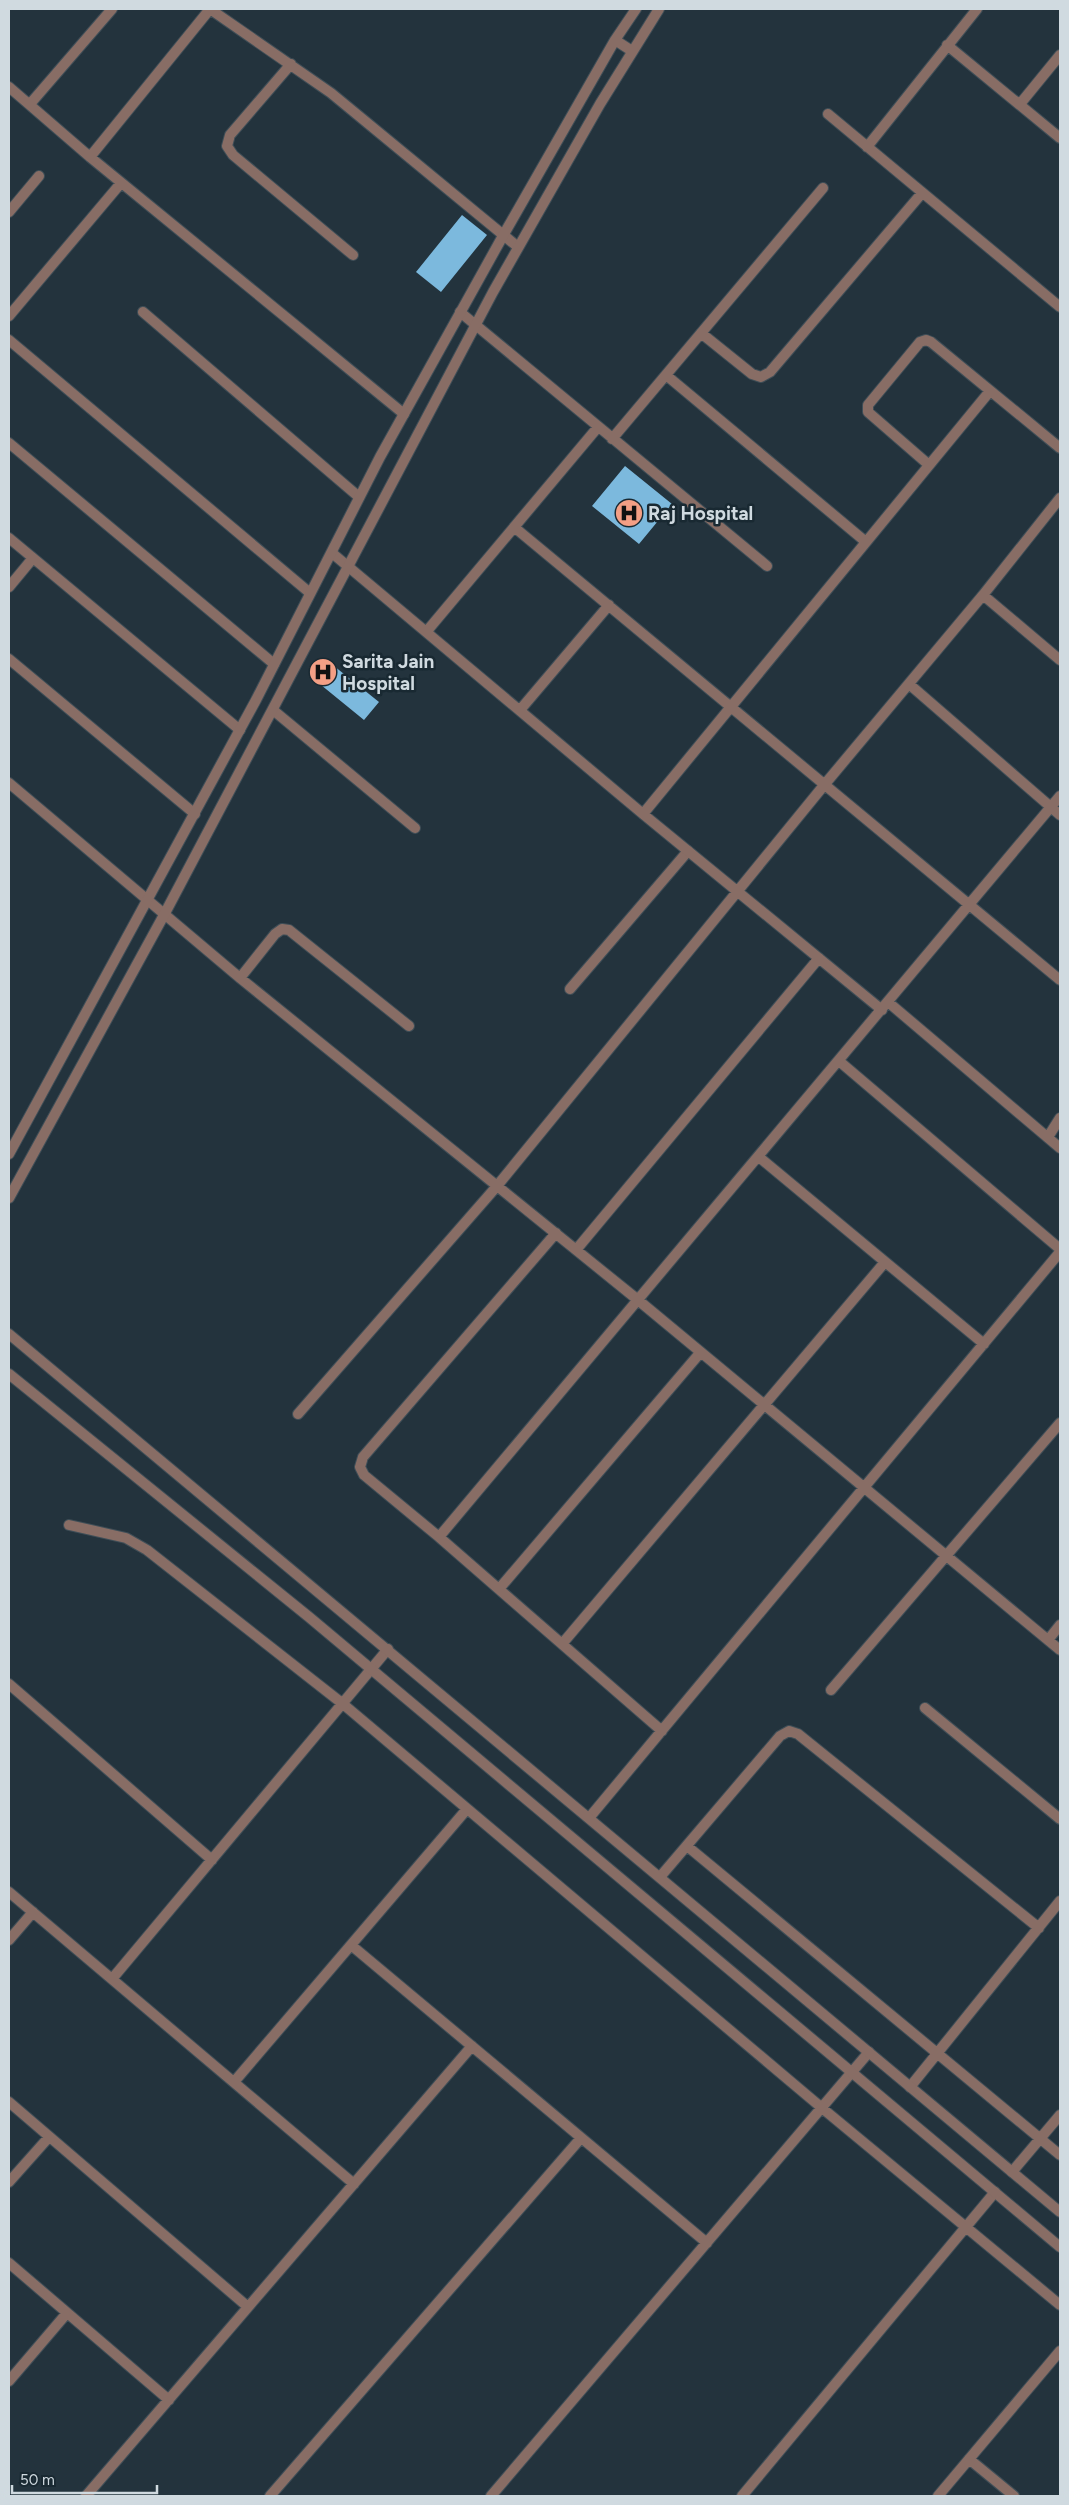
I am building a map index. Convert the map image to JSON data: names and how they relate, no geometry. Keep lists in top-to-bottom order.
{
  "places": {
    "hospital": ["Raj Hospital", "Sarita Jain Hospital"]
  },
  "scale_bar": "50 m"
}
